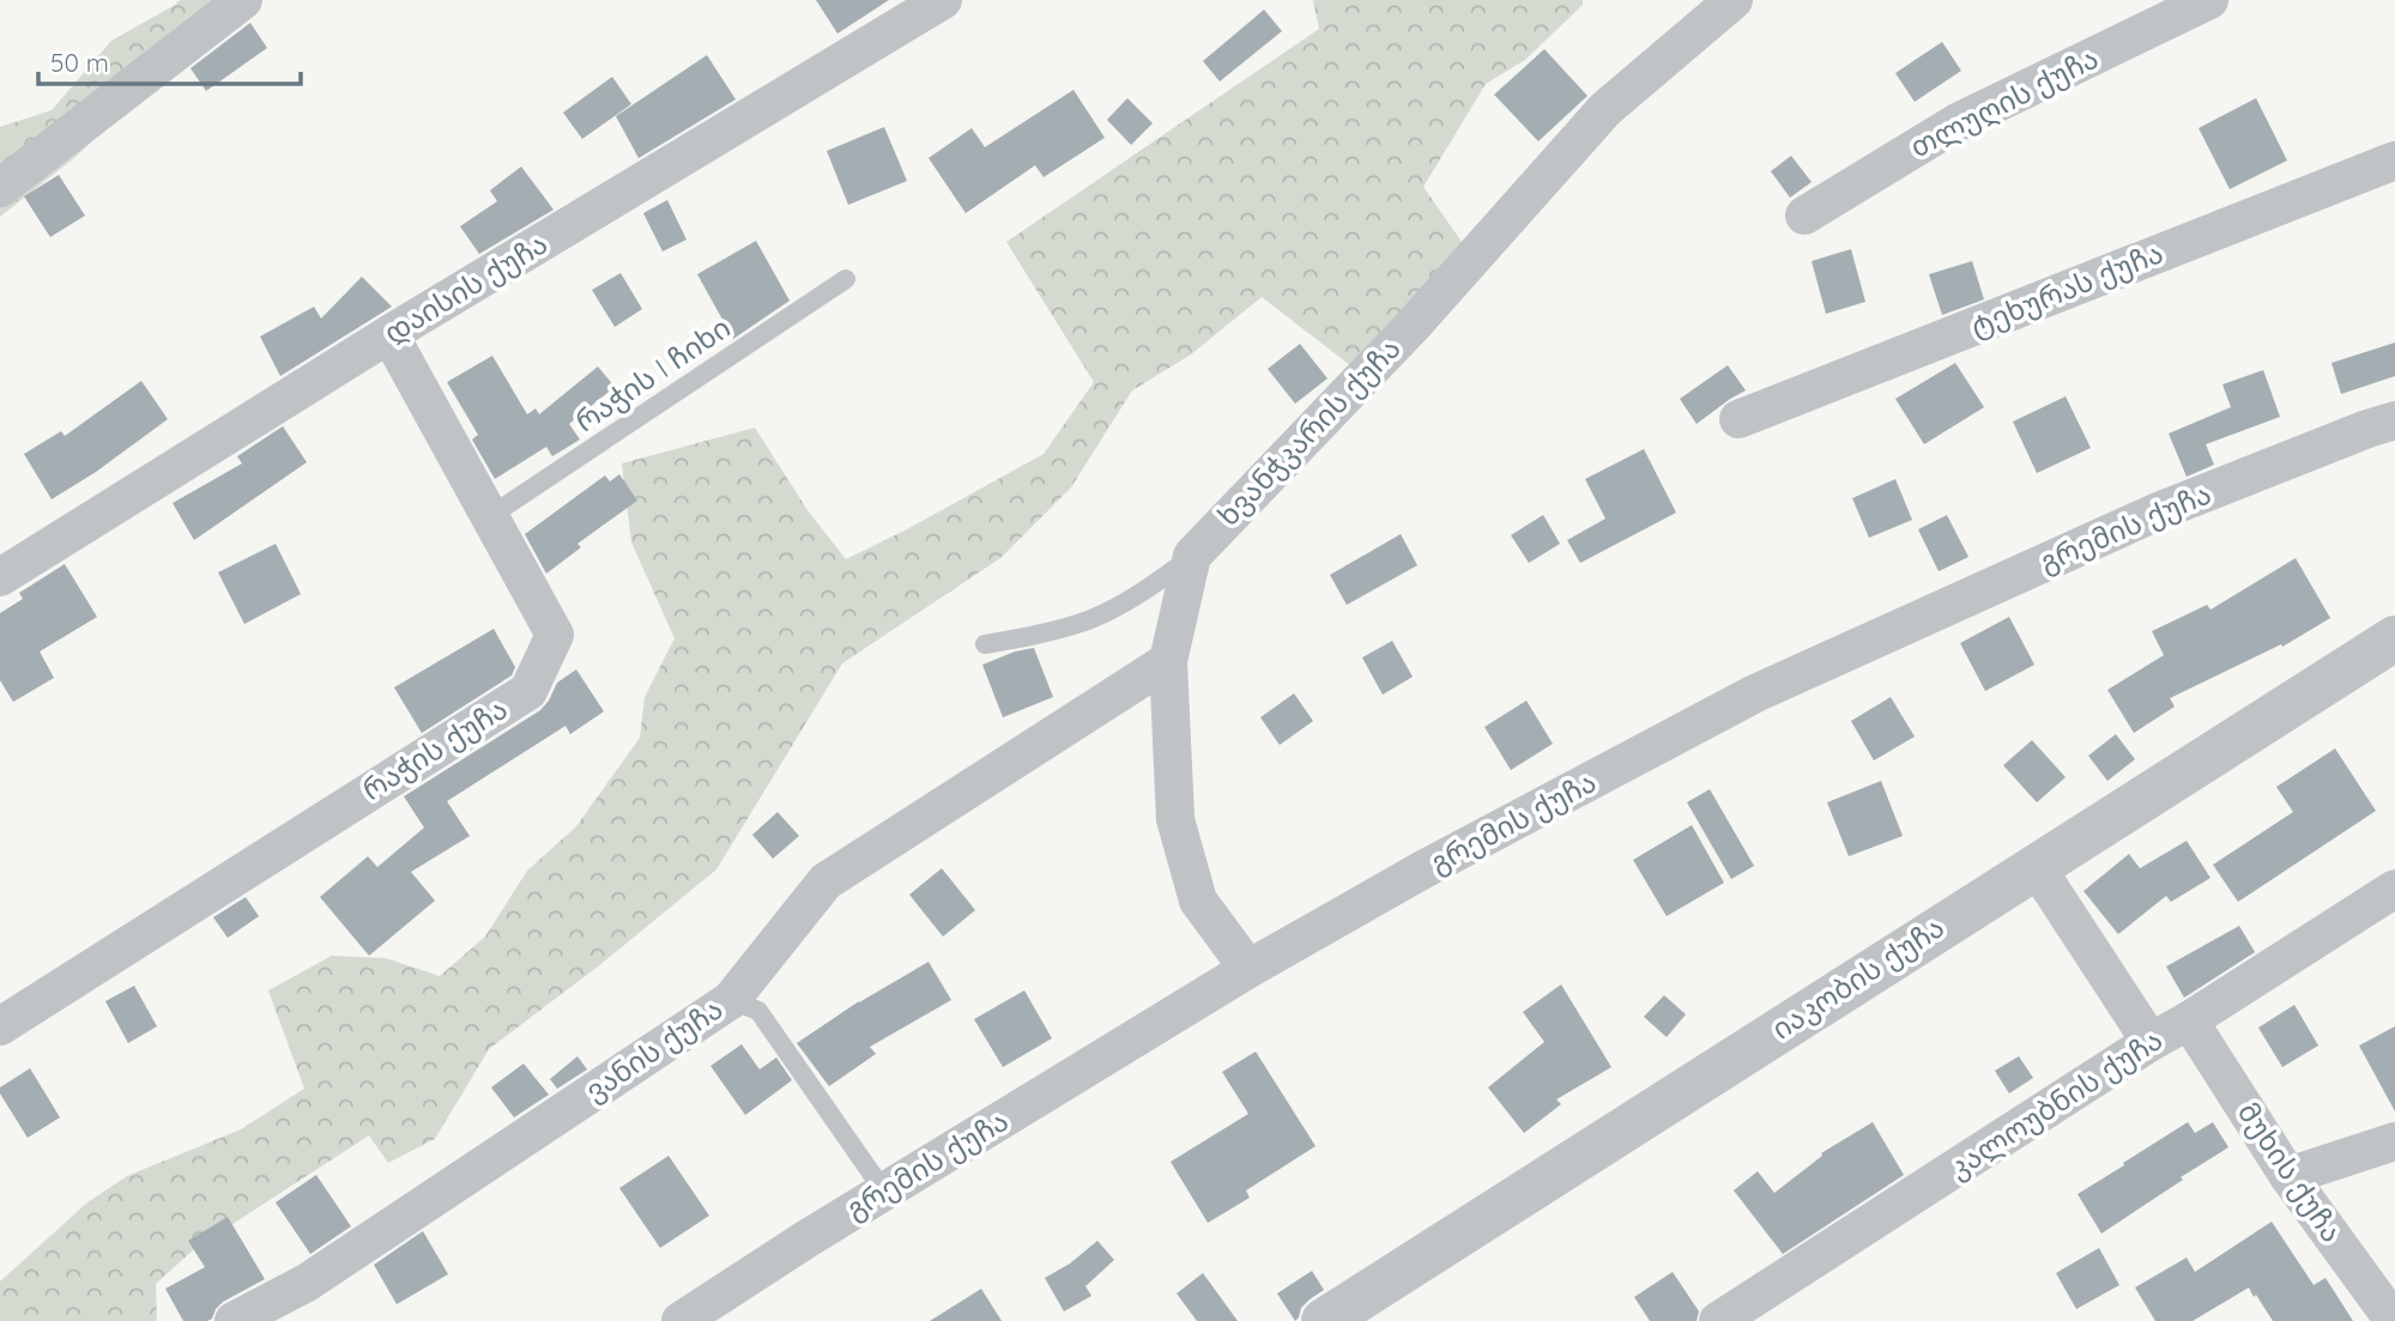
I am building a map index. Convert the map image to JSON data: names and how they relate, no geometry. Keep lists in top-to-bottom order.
{
  "streets": {
    "street": [
      "თლუღის ქუჩა",
      "დაისის ქუჩა",
      "ტეხურას ქუჩა",
      "ხვანჭკარის ქუჩა",
      "გრემის ქუჩა",
      "რაჭის ქუჩა",
      "იაკობის ქუჩა",
      "ვანის ქუჩა",
      "კალოუბნის ქუჩა",
      "მუხის ქუჩა"
    ],
    "lane": ["რაჭის I ჩიხი"]
  },
  "crossings": [
    ["დაისის ქუჩა", "რაჭის ქუჩა"],
    ["რაჭის I ჩიხი", "რაჭის ქუჩა"],
    ["კალოუბნის ქუჩა", "მუხის ქუჩა"]
  ],
  "scale_bar": "50 m"
}
